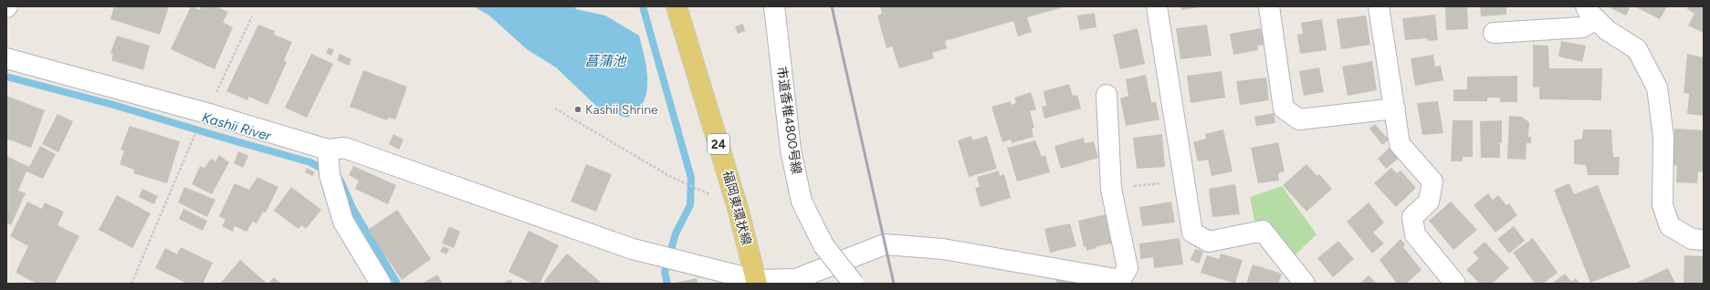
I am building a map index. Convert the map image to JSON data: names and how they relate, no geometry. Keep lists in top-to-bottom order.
{
  "streets": {
    "main road": ["24", "福岡東環状線"],
    "street": ["市道香椎4800号線"]
  },
  "water": ["菖蒲池", "Kashii River"],
  "places": ["Kashii Shrine"]
}
